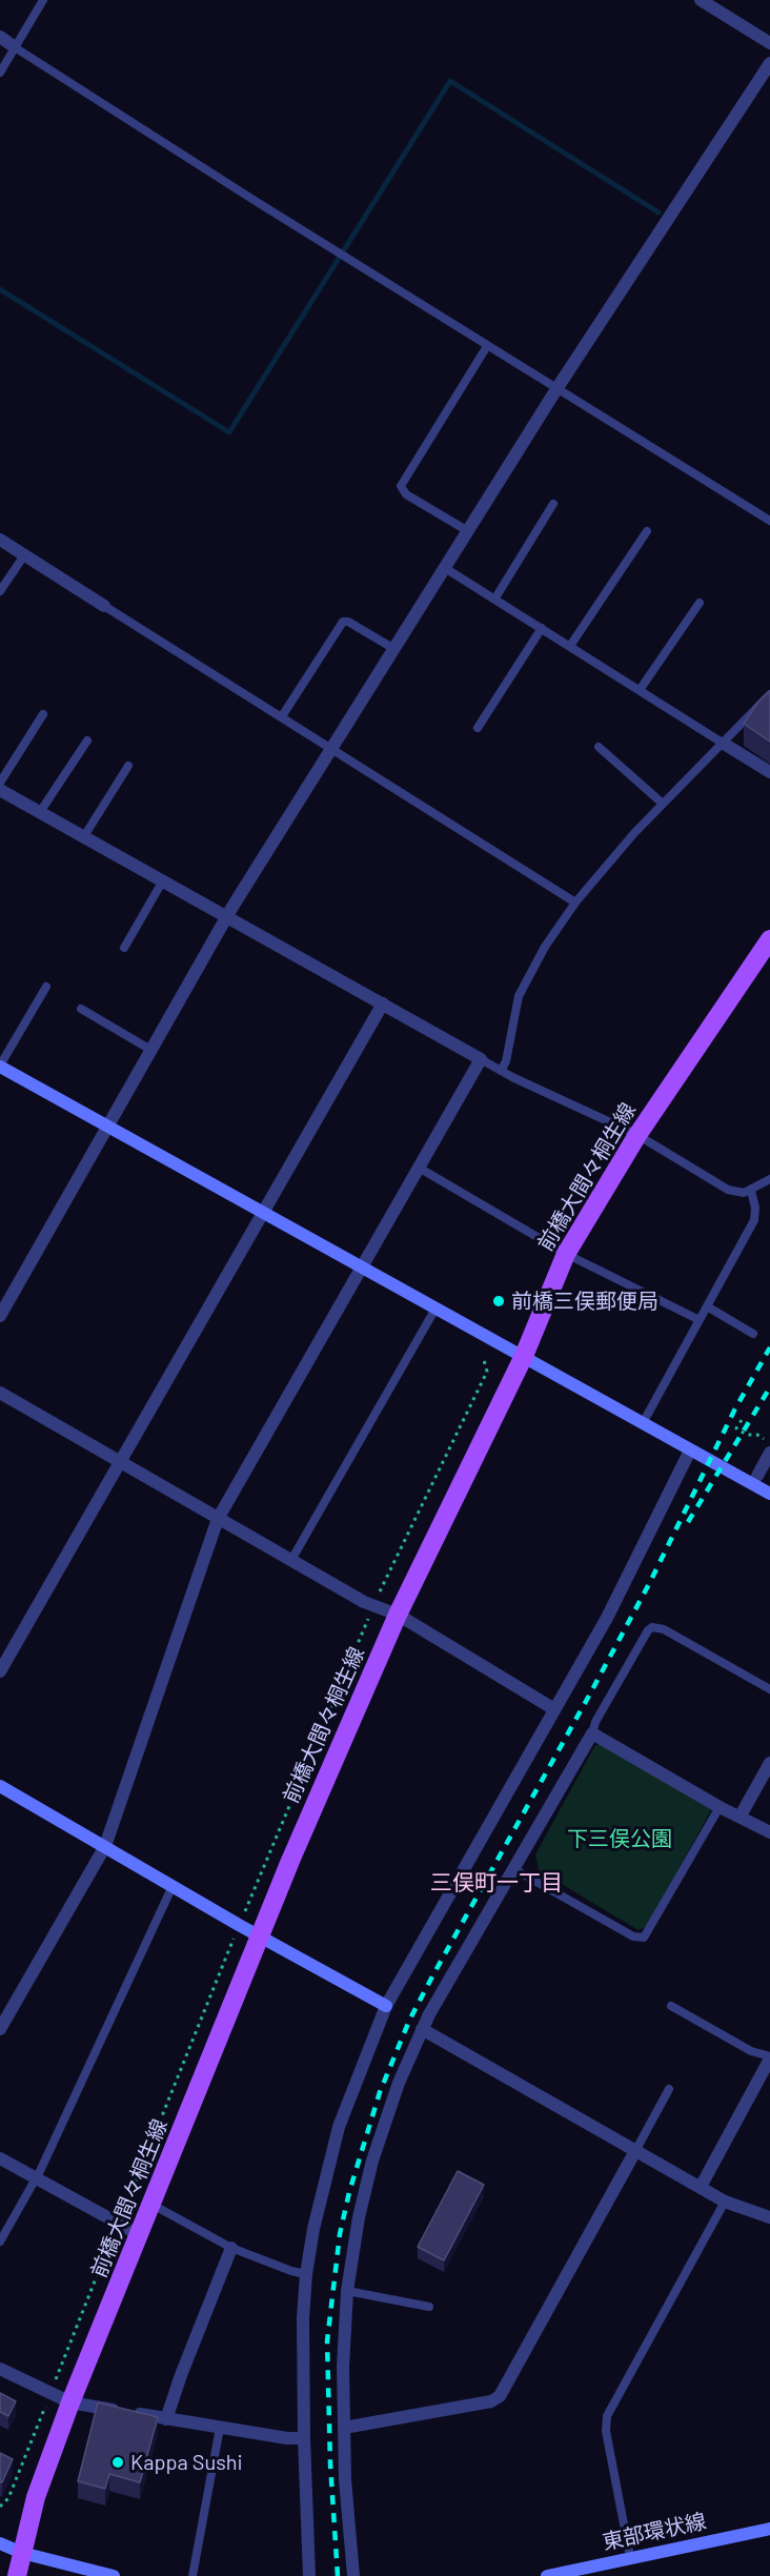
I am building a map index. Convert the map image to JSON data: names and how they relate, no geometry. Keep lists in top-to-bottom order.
{
  "streets": {
    "main road": ["前橋大間々桐生線"],
    "street": ["東部環状線"]
  },
  "districts": ["三俣町一丁目"],
  "parks": ["下三俣公園"],
  "places": ["前橋三俣郵便局", "Kappa Sushi"]
}
